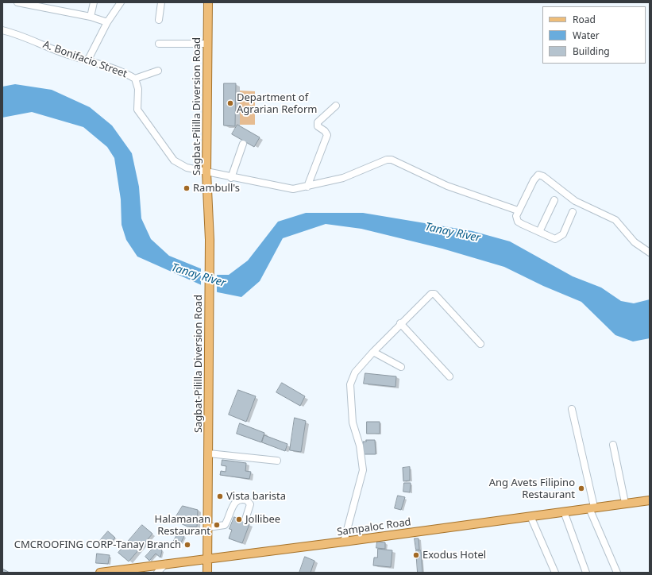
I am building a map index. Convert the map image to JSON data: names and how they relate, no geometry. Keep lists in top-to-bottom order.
{
  "streets": {
    "main road": ["Sagbat-Pililla Diversion Road", "Sampaloc Road"],
    "street": ["A. Bonifacio Street"]
  },
  "crossings": [
    ["A. Bonifacio Street", "Sagbat-Pililla Diversion Road"],
    ["Sagbat-Pililla Diversion Road", "Sampaloc Road"]
  ],
  "water": ["Tanay River"],
  "places": [
    "Department of Agrarian Reform",
    "Rambull's",
    "Ang Avets Filipino Restaurant",
    "Vista barista",
    "Jollibee",
    "Halamanan Restaurant",
    "CMCROOFING CORP-Tanay Branch",
    "Exodus Hotel"
  ],
  "legend": ["Road", "Water", "Building"]
}
